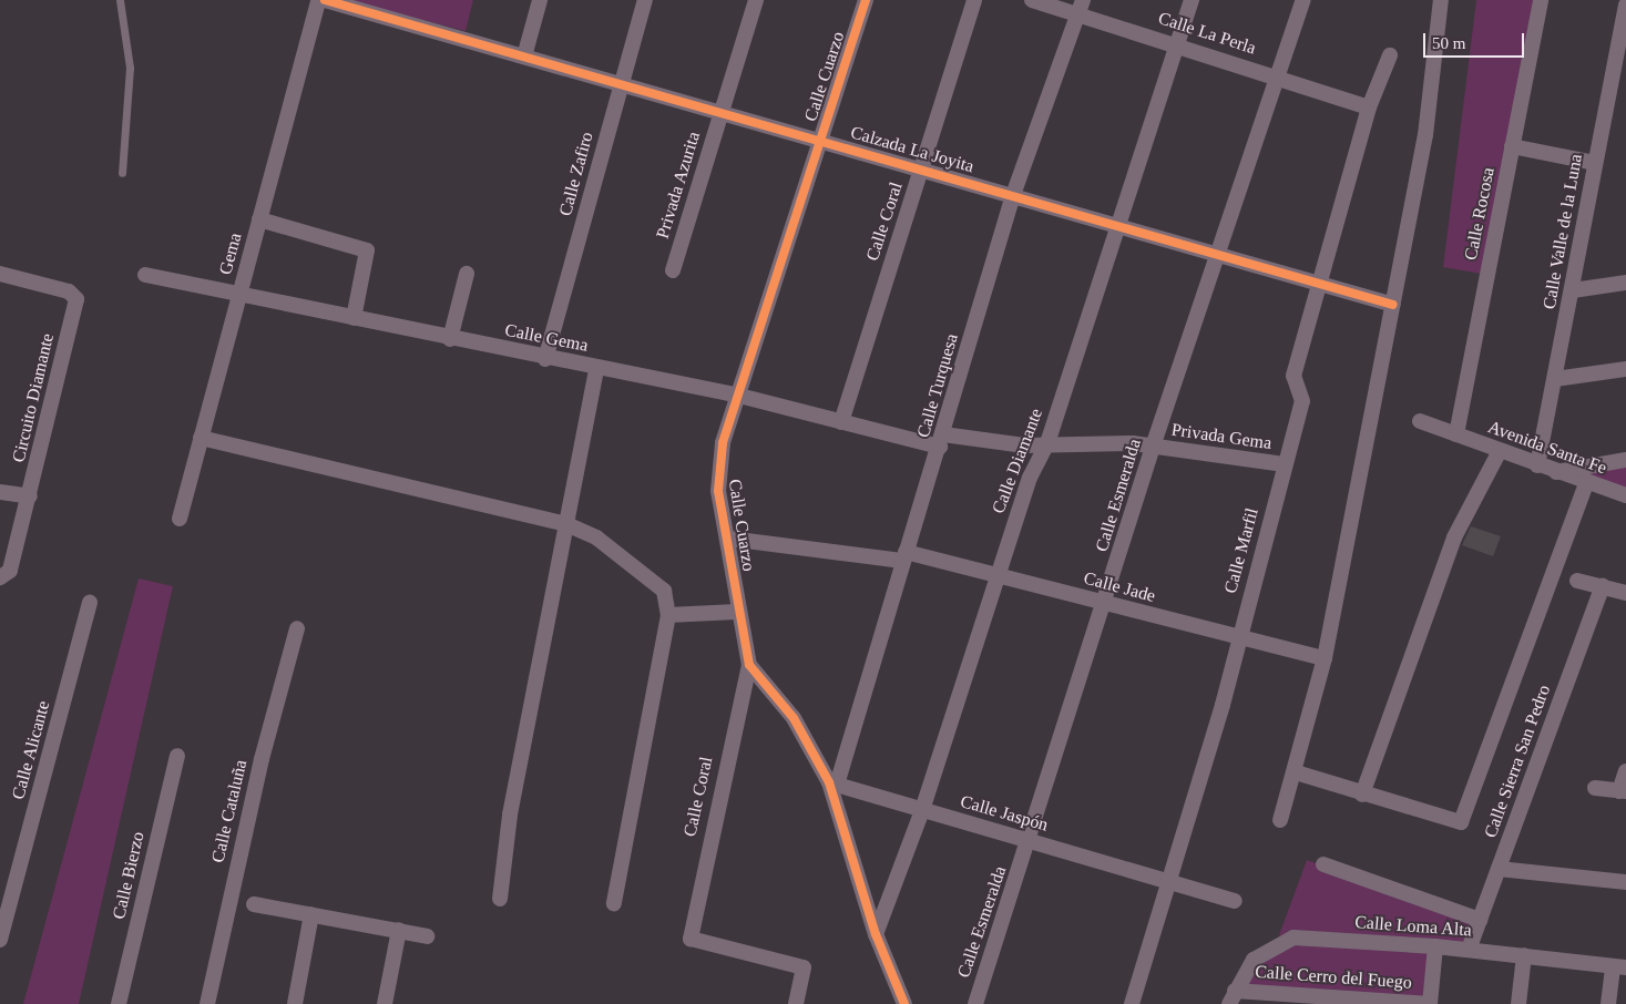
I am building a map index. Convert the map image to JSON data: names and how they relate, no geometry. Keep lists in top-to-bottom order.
{
  "streets": {
    "street": [
      "Calle La Perla",
      "Calle Cuarzo",
      "Calzada La Joyita",
      "Calle Zafiro",
      "Privada Azurita",
      "Calle Rocosa",
      "Calle Coral",
      "Calle Valle de la Luna",
      "Gema",
      "Calle Gema",
      "Calle Turquesa",
      "Circuito Diamante",
      "Privada Gema",
      "Avenida Santa Fe",
      "Calle Diamante",
      "Calle Esmeralda",
      "Calle Marfil",
      "Calle Jade",
      "Calle Alicante",
      "Calle Sierra San Pedro",
      "Calle Cataluña",
      "Calle Jaspón",
      "Calle Bierzo",
      "Calle Loma Alta",
      "Calle Cerro del Fuego"
    ]
  },
  "crossings": [
    ["Calle La Perla", "Calle Turquesa"],
    ["Calle La Perla", "Calle Diamante"],
    ["Calle La Perla", "Calle Esmeralda"],
    ["Calle La Perla", "Calle Marfil"],
    ["Calle Cuarzo", "Calzada La Joyita"],
    ["Calle Cuarzo", "Calle Coral"],
    ["Calle Cuarzo", "Calle Gema"],
    ["Calle Cuarzo", "Calle Turquesa"],
    ["Calle Cuarzo", "Calle Diamante"],
    ["Calle Cuarzo", "Calle Jade"],
    ["Calle Cuarzo", "Calle Jaspón"],
    ["Calzada La Joyita", "Calle Zafiro"],
    ["Calzada La Joyita", "Privada Azurita"],
    ["Calzada La Joyita", "Calle Coral"],
    ["Calzada La Joyita", "Calle Turquesa"],
    ["Calzada La Joyita", "Calle Diamante"],
    ["Calzada La Joyita", "Calle Esmeralda"],
    ["Calzada La Joyita", "Calle Marfil"],
    ["Calle Zafiro", "Calle Gema"],
    ["Calle Rocosa", "Avenida Santa Fe"],
    ["Calle Coral", "Calle Gema"],
    ["Calle Valle de la Luna", "Avenida Santa Fe"],
    ["Gema", "Calle Gema"],
    ["Calle Gema", "Calle Turquesa"],
    ["Calle Gema", "Privada Gema"],
    ["Calle Gema", "Calle Diamante"],
    ["Calle Gema", "Calle Esmeralda"],
    ["Calle Turquesa", "Calle Jade"],
    ["Calle Turquesa", "Calle Jaspón"],
    ["Privada Gema", "Calle Esmeralda"],
    ["Privada Gema", "Calle Marfil"],
    ["Avenida Santa Fe", "Calle Sierra San Pedro"],
    ["Calle Diamante", "Calle Jade"],
    ["Calle Diamante", "Calle Jaspón"],
    ["Calle Esmeralda", "Calle Jade"],
    ["Calle Esmeralda", "Calle Jaspón"],
    ["Calle Marfil", "Calle Jade"],
    ["Calle Marfil", "Calle Jaspón"],
    ["Calle Sierra San Pedro", "Calle Loma Alta"],
    ["Calle Loma Alta", "Calle Cerro del Fuego"]
  ],
  "scale_bar": "50 m"
}
